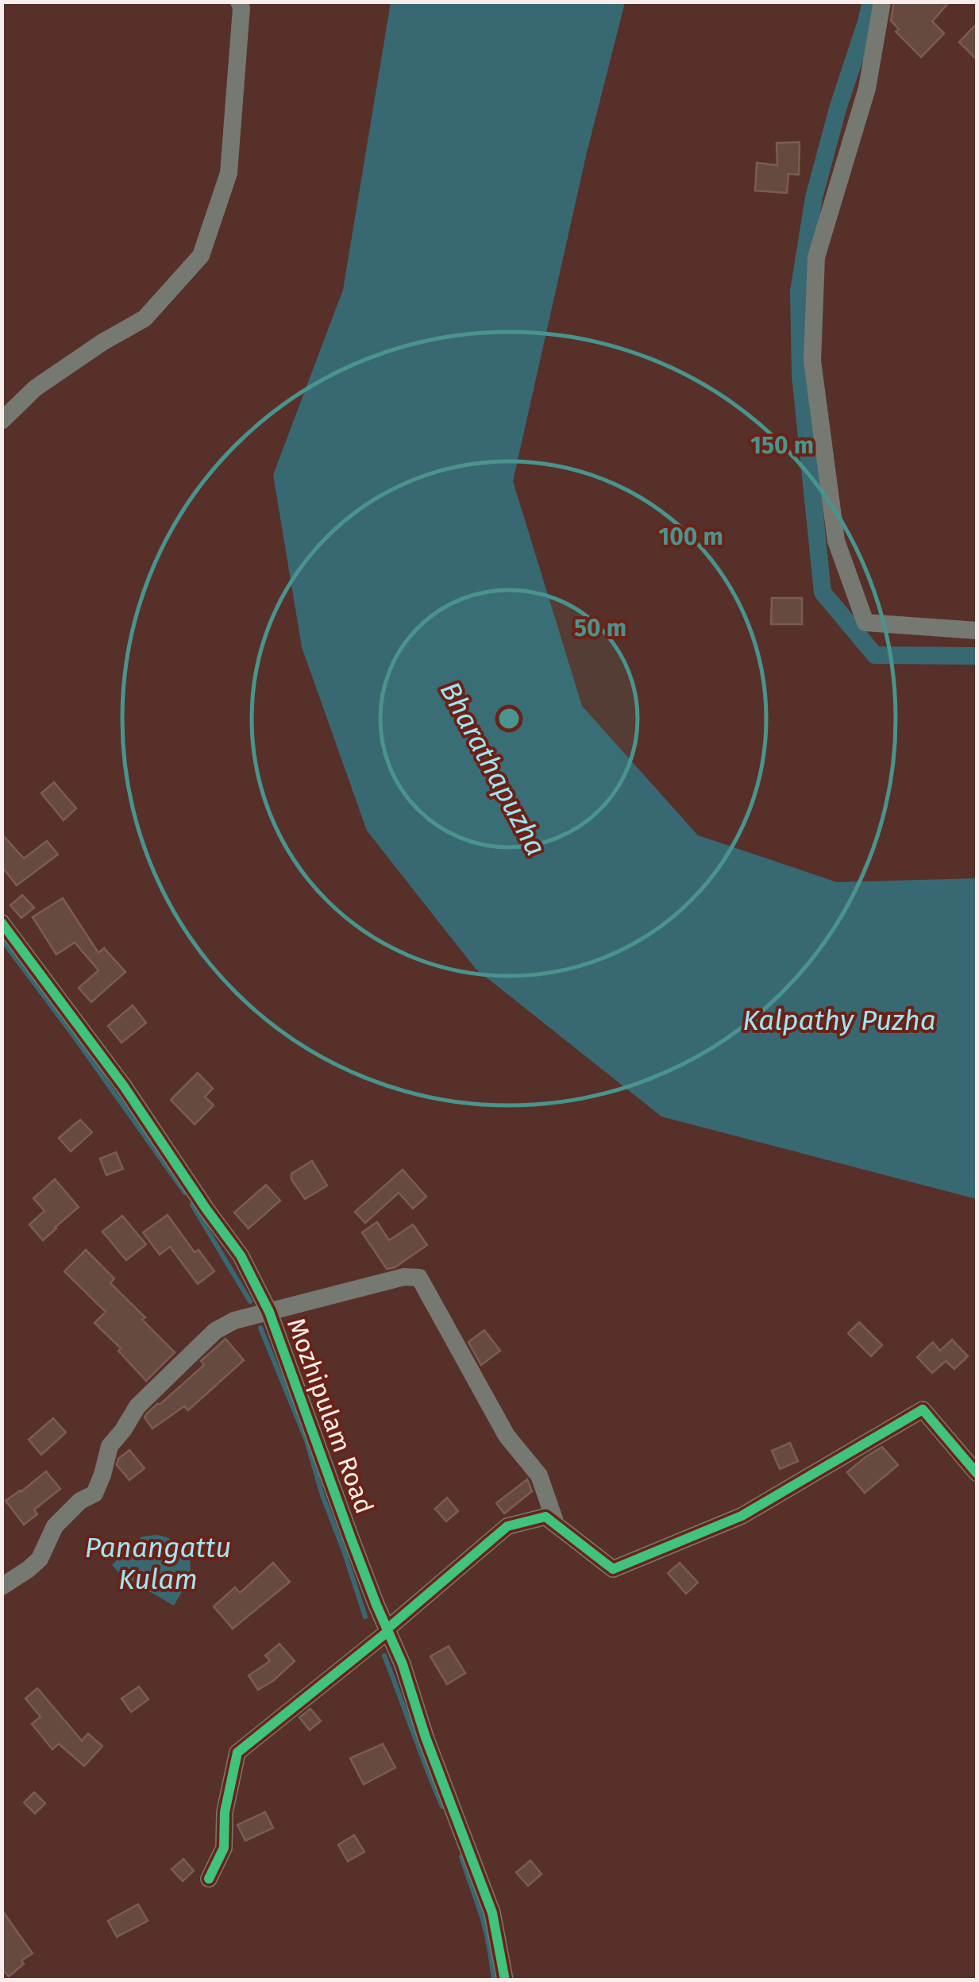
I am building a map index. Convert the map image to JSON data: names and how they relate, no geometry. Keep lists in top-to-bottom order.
{
  "streets": {
    "street": ["Mozhipulam Road"]
  },
  "water": ["Bharathapuzha", "Kalpathy Puzha", "Panangattu Kulam"],
  "rings": ["150 m", "100 m", "50 m"]
}
